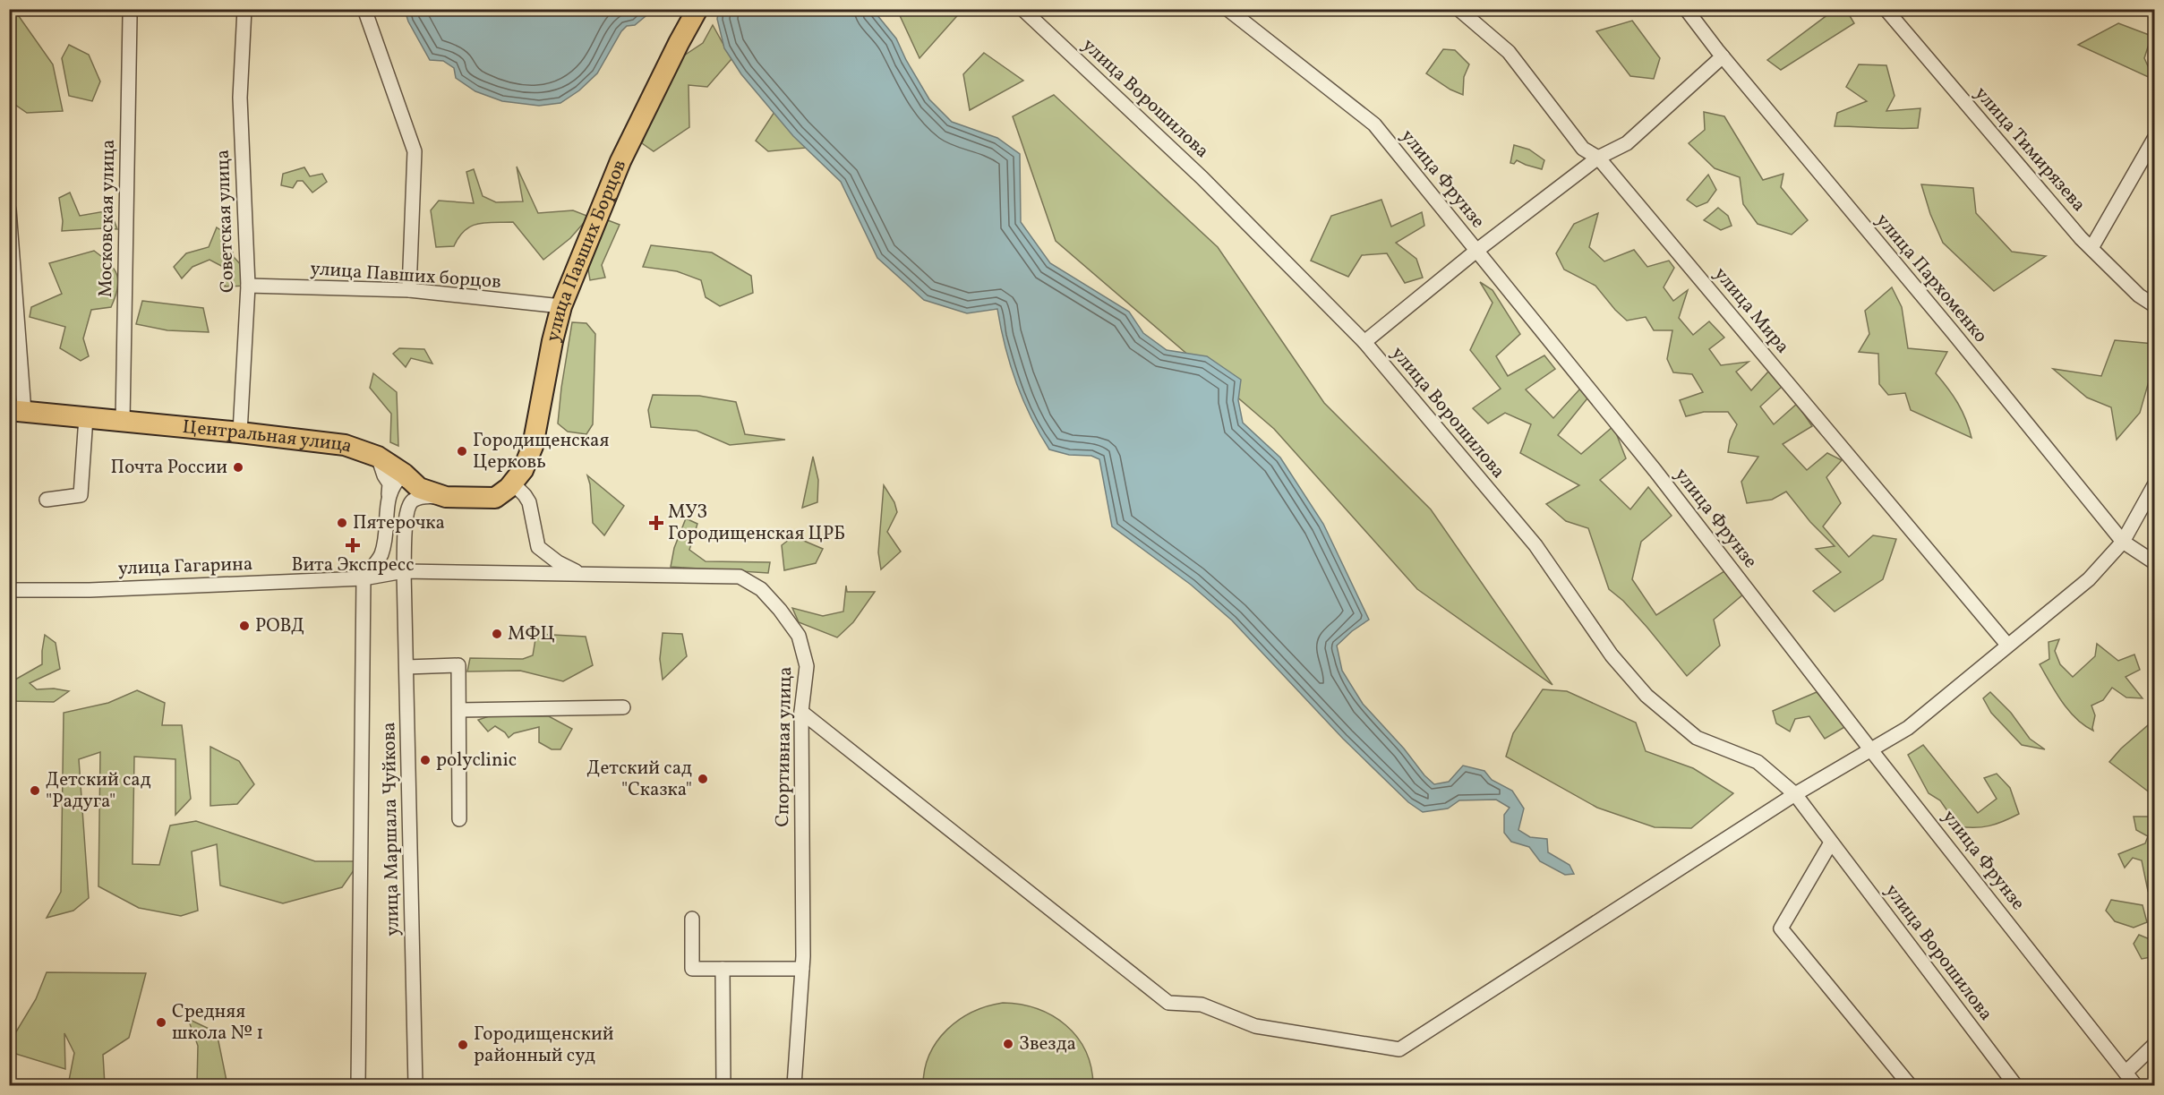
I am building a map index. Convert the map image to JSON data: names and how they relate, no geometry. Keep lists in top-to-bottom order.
{
  "streets": {
    "main road": ["улица Павших Борцов", "Центральная улица"],
    "street": [
      "улица Ворошилова",
      "улица Тимирязева",
      "улица Фрунзе",
      "Московская улица",
      "Советская улица",
      "улица Павших борцов",
      "улица Пархоменко",
      "улица Мира",
      "улица Гагарина",
      "Спортивная улица",
      "улица Маршала Чуйкова"
    ]
  },
  "crossings": [
    ["Московская улица", "Центральная улица"],
    ["Советская улица", "улица Павших борцов"],
    ["Советская улица", "Центральная улица"],
    ["улица Павших Борцов", "улица Павших борцов"],
    ["улица Павших Борцов", "Центральная улица"],
    ["улица Гагарина", "Спортивная улица"],
    ["улица Гагарина", "улица Маршала Чуйкова"],
    ["Спортивная улица", "улица Маршала Чуйкова"]
  ],
  "places": {
    "other": [
      "Городищенская Церковь",
      "Почта России",
      "Пятерочка",
      "РОВД",
      "МФЦ",
      "polyclinic",
      "Детский сад \"Сказка\"",
      "Детский сад \"Радуга\"",
      "Средняя школа № 1",
      "Звезда",
      "Городищенский районный суд"
    ],
    "health": ["МУЗ Городищенская ЦРБ", "Вита Экспресс"]
  }
}
